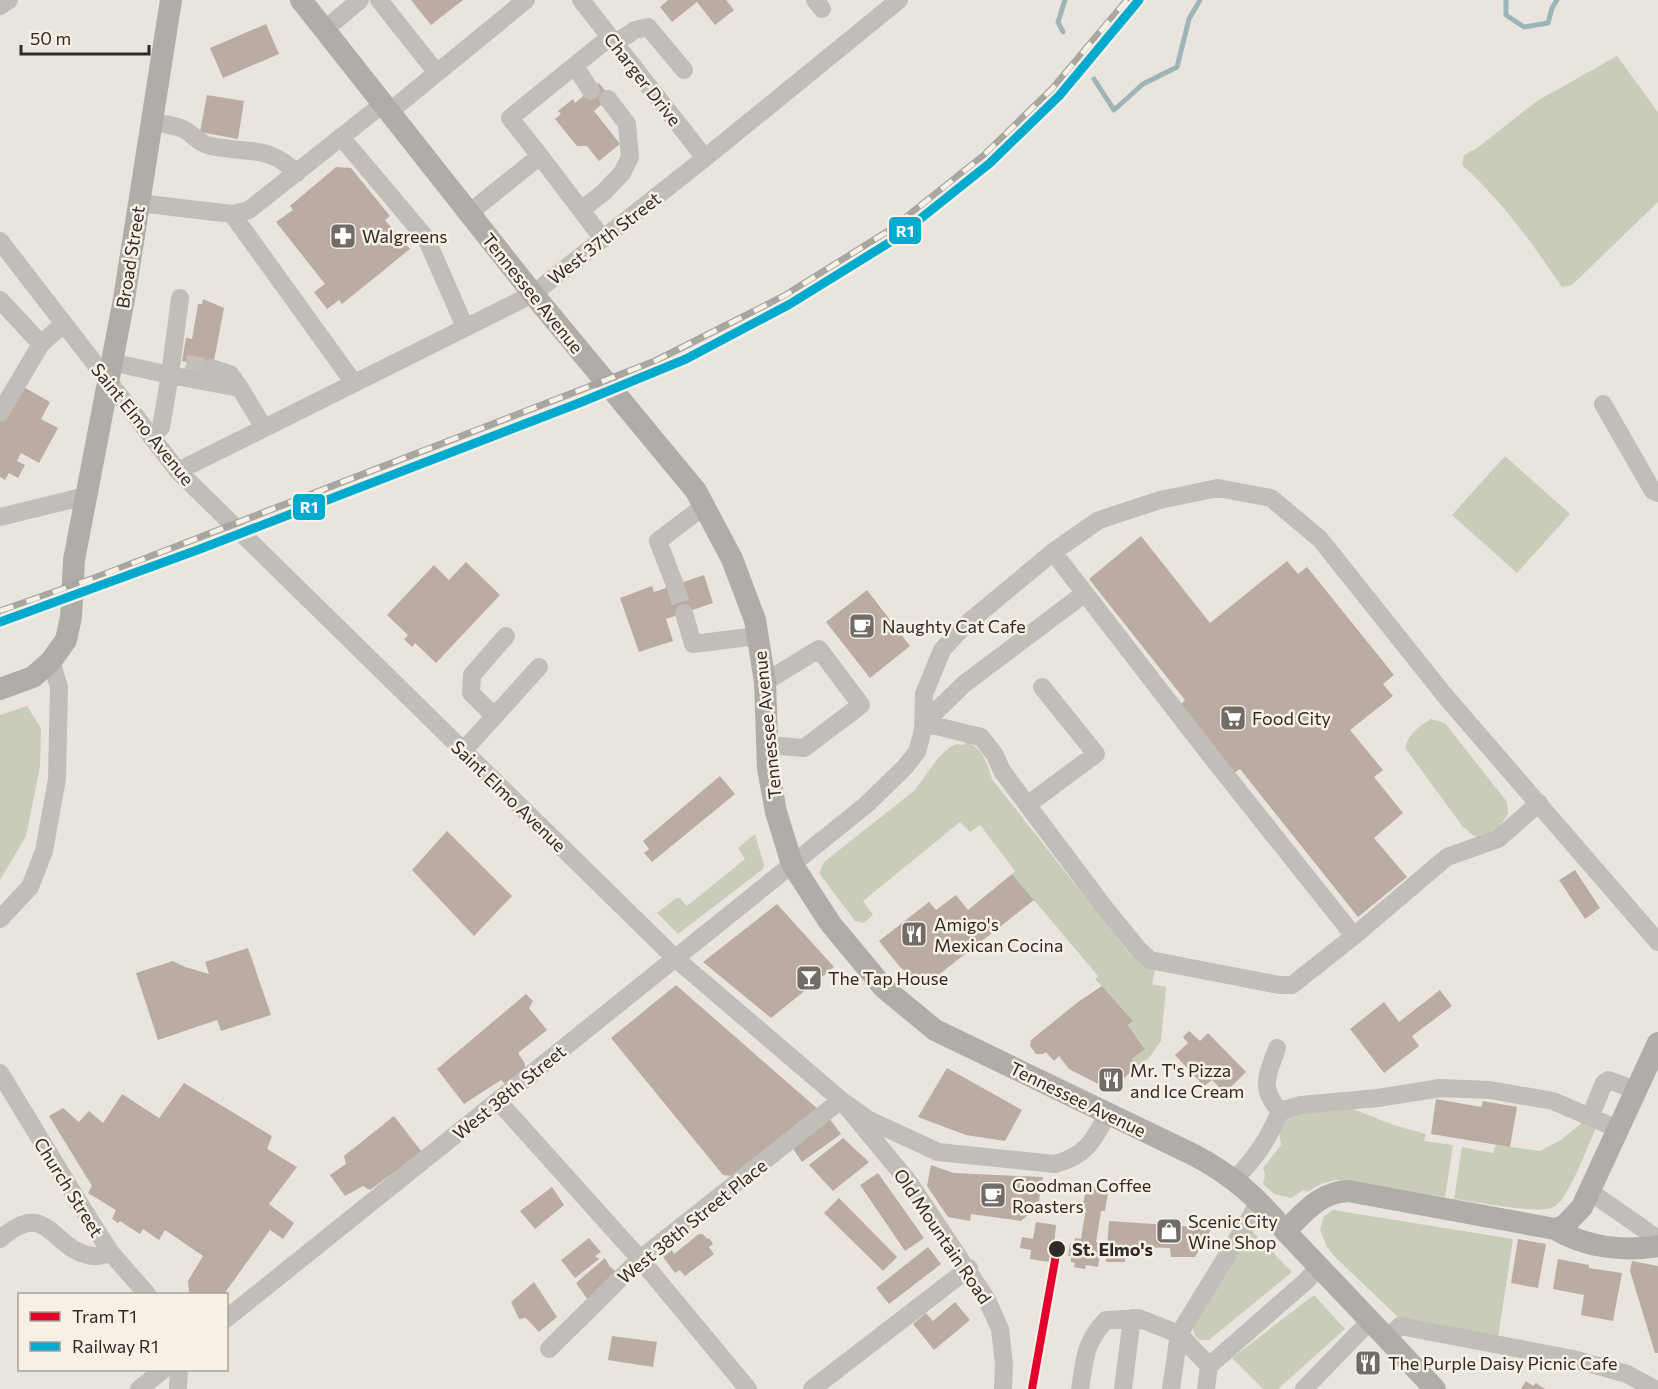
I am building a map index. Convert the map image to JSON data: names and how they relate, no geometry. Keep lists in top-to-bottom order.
{
  "streets": {
    "main road": ["Broad Street", "Tennessee Avenue"],
    "street": [
      "Charger Drive",
      "West 37th Street",
      "Saint Elmo Avenue",
      "West 38th Street",
      "Church Street",
      "West 38th Street Place",
      "Old Mountain Road"
    ]
  },
  "crossings": [
    ["Charger Drive", "West 37th Street"],
    ["West 37th Street", "Tennessee Avenue"],
    ["West 37th Street", "Saint Elmo Avenue"],
    ["Broad Street", "Saint Elmo Avenue"],
    ["Tennessee Avenue", "Saint Elmo Avenue"],
    ["Tennessee Avenue", "West 38th Street"],
    ["Saint Elmo Avenue", "West 38th Street"],
    ["Saint Elmo Avenue", "West 38th Street Place"],
    ["Saint Elmo Avenue", "Old Mountain Road"],
    ["West 38th Street Place", "Old Mountain Road"]
  ],
  "places": {
    "pharmacy": ["Walgreens"],
    "cafe": ["Naughty Cat Cafe", "Goodman Coffee Roasters"],
    "supermarket": ["Food City"],
    "restaurant": ["Amigo's Mexican Cocina", "Mr. T's Pizza and Ice Cream", "The Purple Daisy Picnic Cafe"],
    "bar": ["The Tap House"],
    "shop": ["Scenic City Wine Shop"],
    "other": ["St. Elmo's"]
  },
  "lines": ["rail line R1", "tram line T1"],
  "legend": ["Tram T1", "Railway R1"],
  "scale_bar": "50 m"
}
